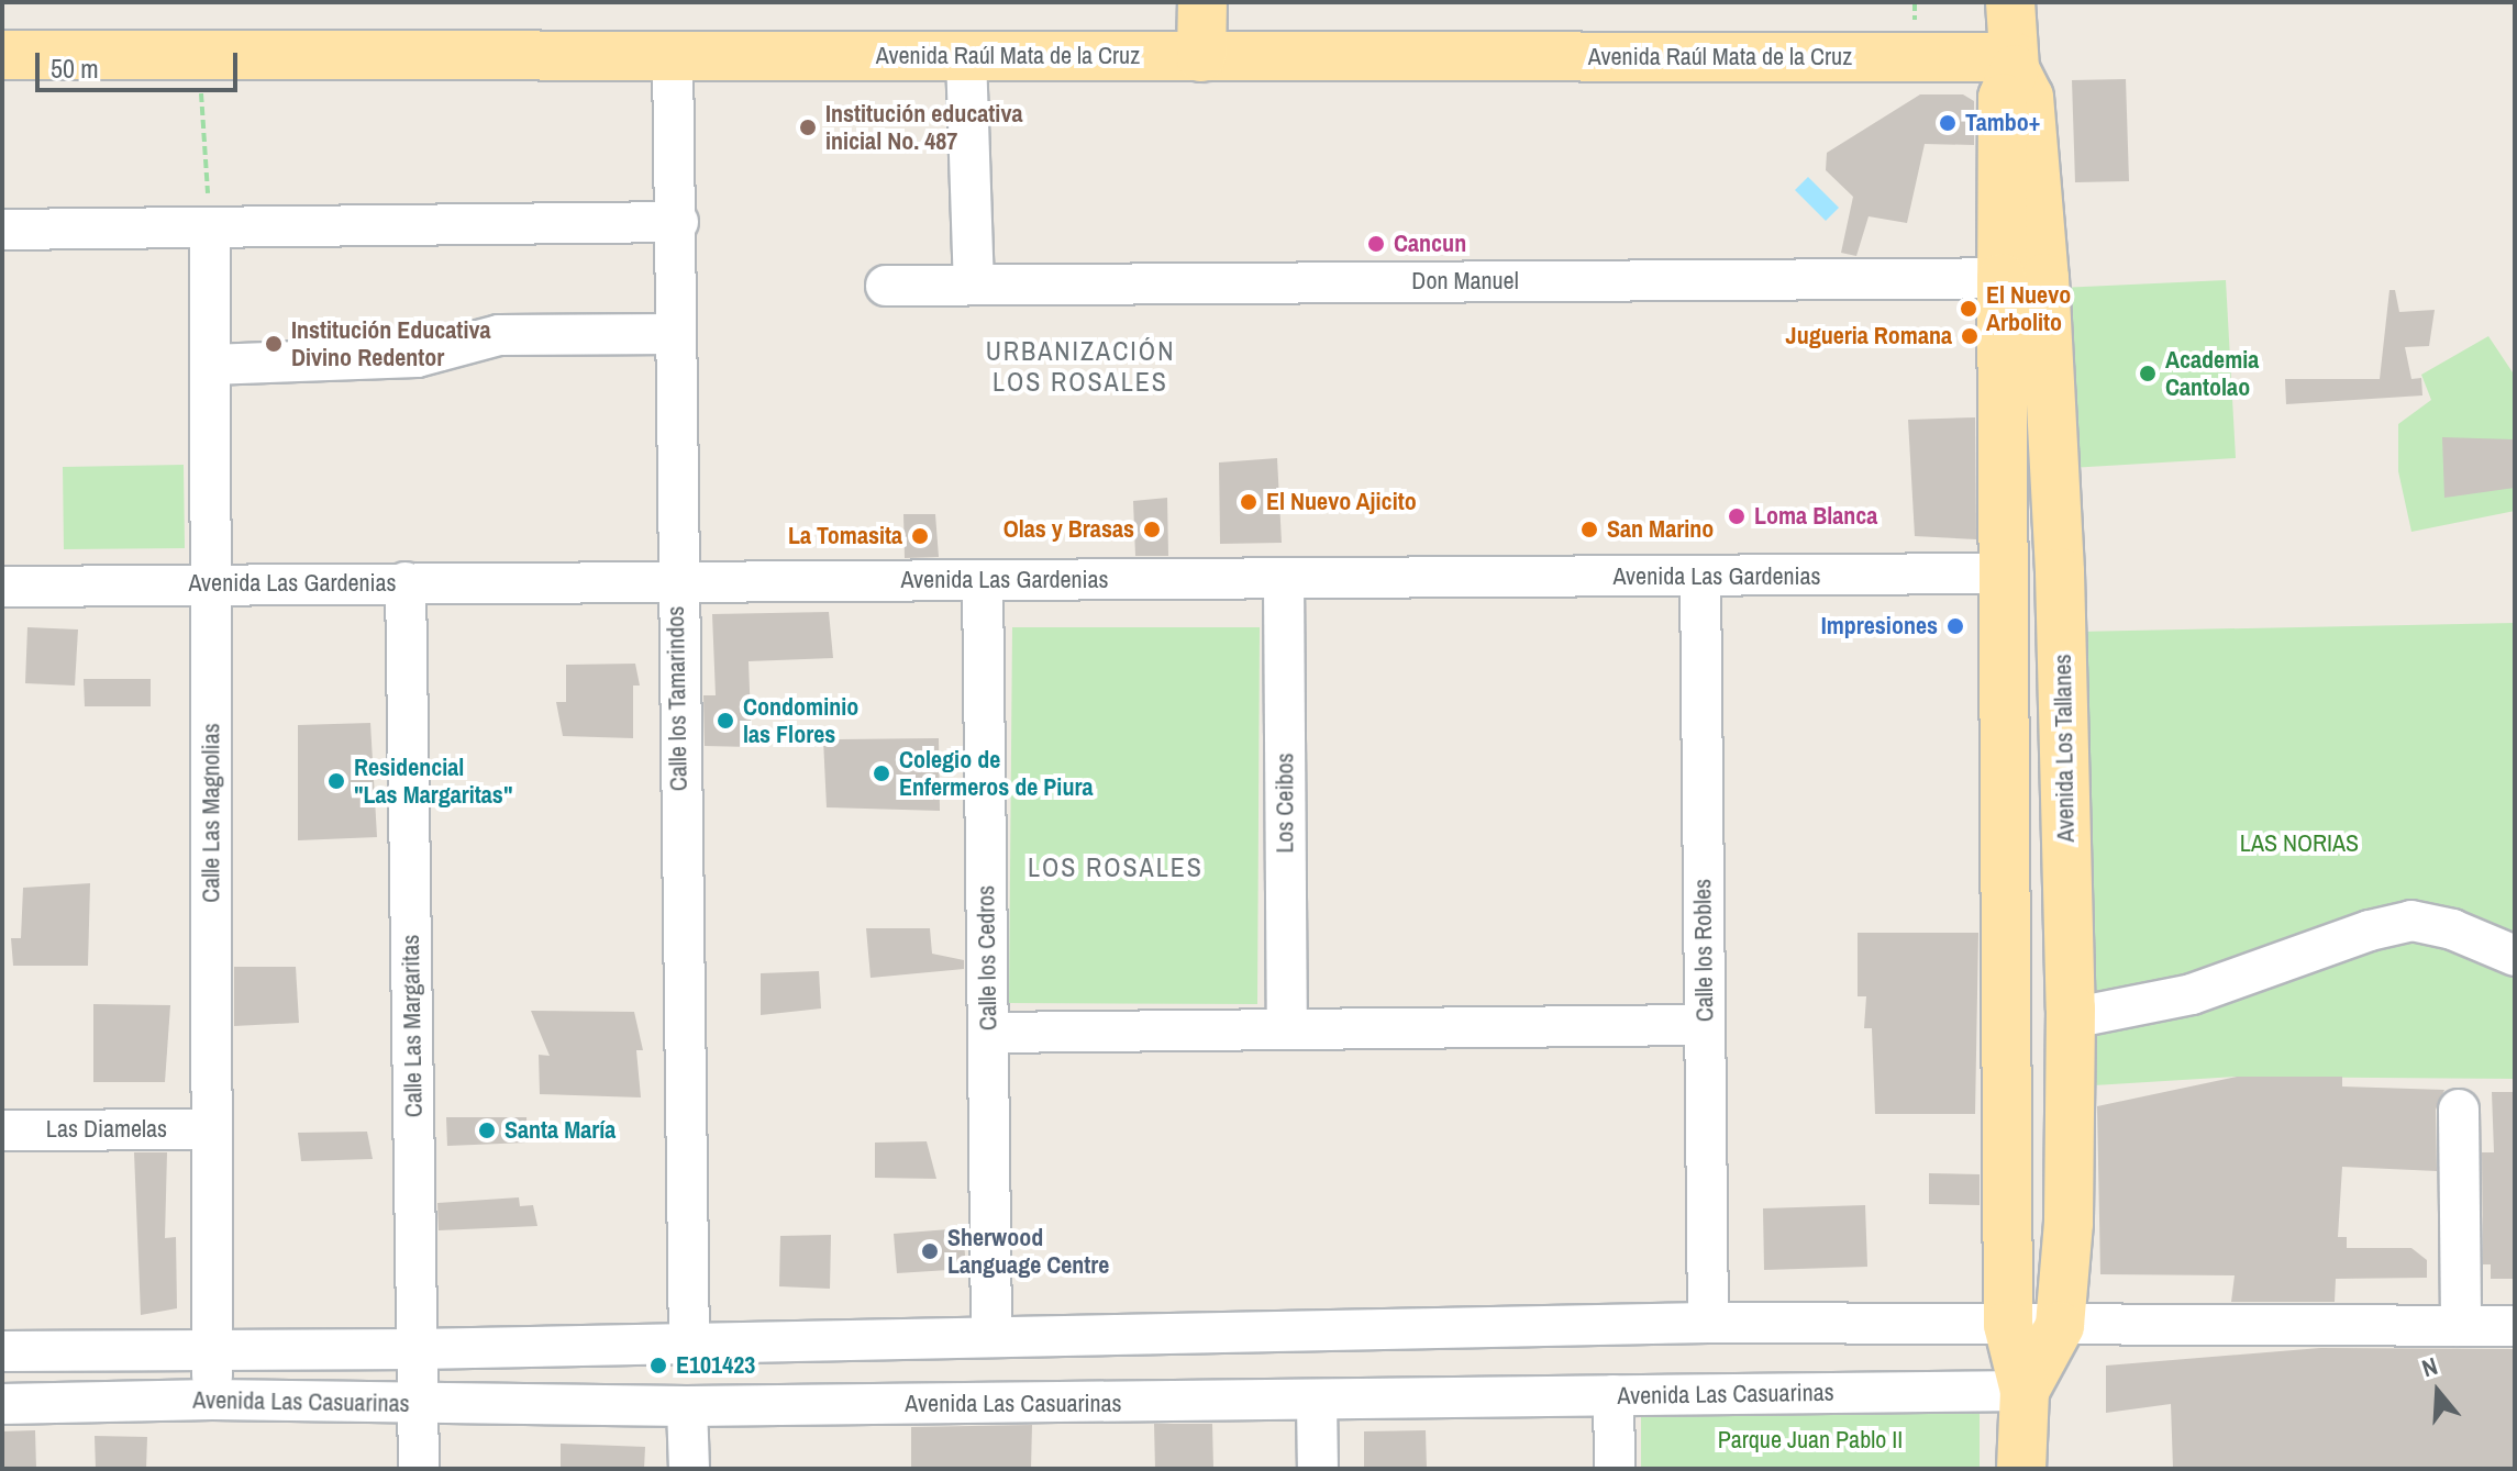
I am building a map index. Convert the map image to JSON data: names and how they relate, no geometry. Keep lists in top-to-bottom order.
{
  "streets": {
    "main road": ["Avenida Raúl Mata de la Cruz", "Avenida Los Tallanes"],
    "street": [
      "Don Manuel",
      "Avenida Las Gardenias",
      "Calle los Tamarindos",
      "Los Ceibos",
      "Calle Las Magnolias",
      "Calle los Robles",
      "Calle los Cedros",
      "Calle Las Margaritas",
      "Las Diamelas",
      "Avenida Las Casuarinas"
    ]
  },
  "crossings": [
    ["Avenida Raúl Mata de la Cruz", "Calle los Tamarindos"],
    ["Avenida Raúl Mata de la Cruz", "Avenida Los Tallanes"],
    ["Don Manuel", "Avenida Los Tallanes"],
    ["Avenida Las Gardenias", "Calle los Tamarindos"],
    ["Avenida Las Gardenias", "Avenida Los Tallanes"],
    ["Avenida Las Gardenias", "Los Ceibos"],
    ["Avenida Las Gardenias", "Calle Las Magnolias"],
    ["Avenida Las Gardenias", "Calle los Robles"],
    ["Avenida Las Gardenias", "Calle los Cedros"],
    ["Avenida Las Gardenias", "Calle Las Margaritas"],
    ["Calle los Tamarindos", "Avenida Las Casuarinas"],
    ["Avenida Los Tallanes", "Avenida Las Casuarinas"],
    ["Calle Las Magnolias", "Las Diamelas"],
    ["Calle Las Magnolias", "Avenida Las Casuarinas"],
    ["Calle los Robles", "Avenida Las Casuarinas"],
    ["Calle los Cedros", "Avenida Las Casuarinas"],
    ["Calle Las Margaritas", "Avenida Las Casuarinas"]
  ],
  "districts": ["URBANIZACIÓN LOS ROSALES", "LOS ROSALES"],
  "parks": ["LAS NORIAS", "Parque Juan Pablo II"],
  "places": [
    "Tambo+",
    "Institución educativa inicial No. 487",
    "Cancun",
    "El Nuevo Arbolito",
    "Jugueria Romana",
    "Institución Educativa Divino Redentor",
    "Academia Cantolao",
    "El Nuevo Ajicito",
    "Loma Blanca",
    "Olas y Brasas",
    "San Marino",
    "La Tomasita",
    "Impresiones",
    "Condominio las Flores",
    "Colegio de Enfermeros de Piura",
    "Residencial \"Las Margaritas\"",
    "Santa María",
    "Sherwood Language Centre",
    "E101423"
  ],
  "scale_bar": "50 m",
  "north": "top"
}
